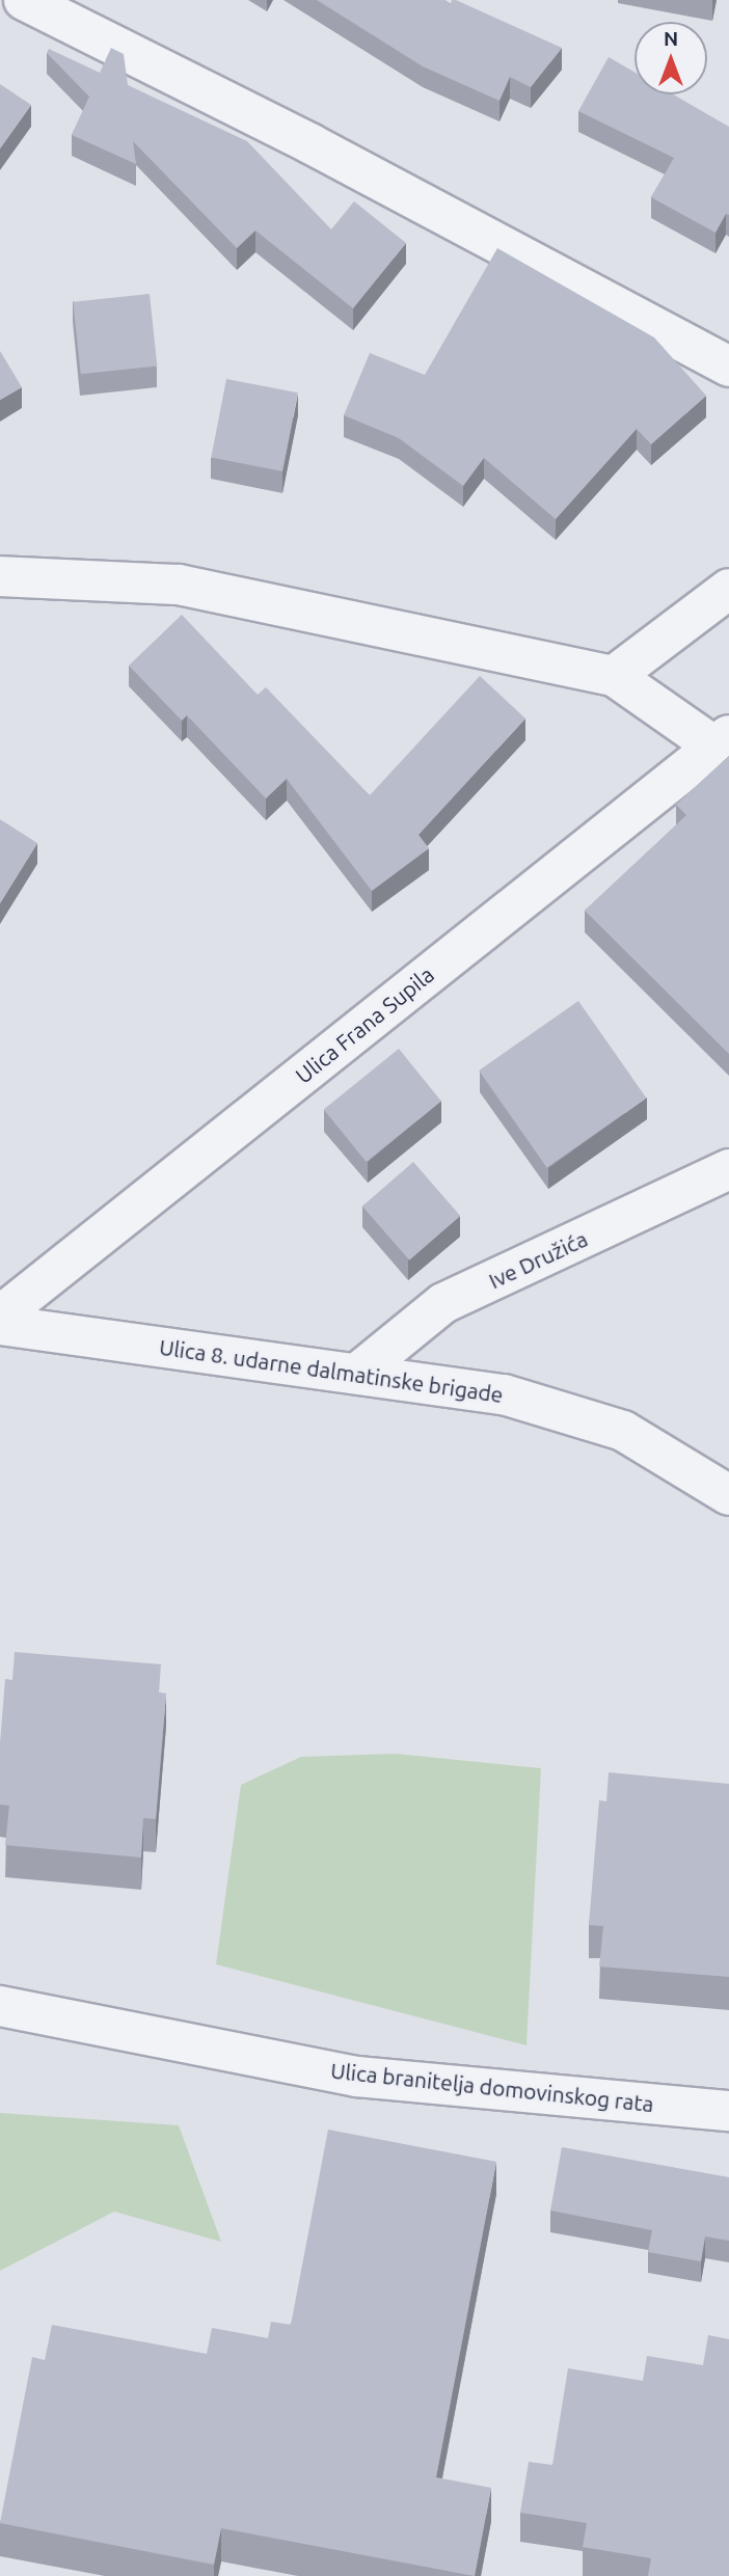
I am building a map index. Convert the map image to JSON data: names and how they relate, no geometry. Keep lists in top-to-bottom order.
{
  "streets": {
    "street": [
      "Ulica Frana Supila",
      "Ive Družića",
      "Ulica 8. udarne dalmatinske brigade",
      "Ulica branitelja domovinskog rata"
    ]
  },
  "crossings": [
    ["Ive Družića", "Ulica 8. udarne dalmatinske brigade"]
  ],
  "north": "top"
}
